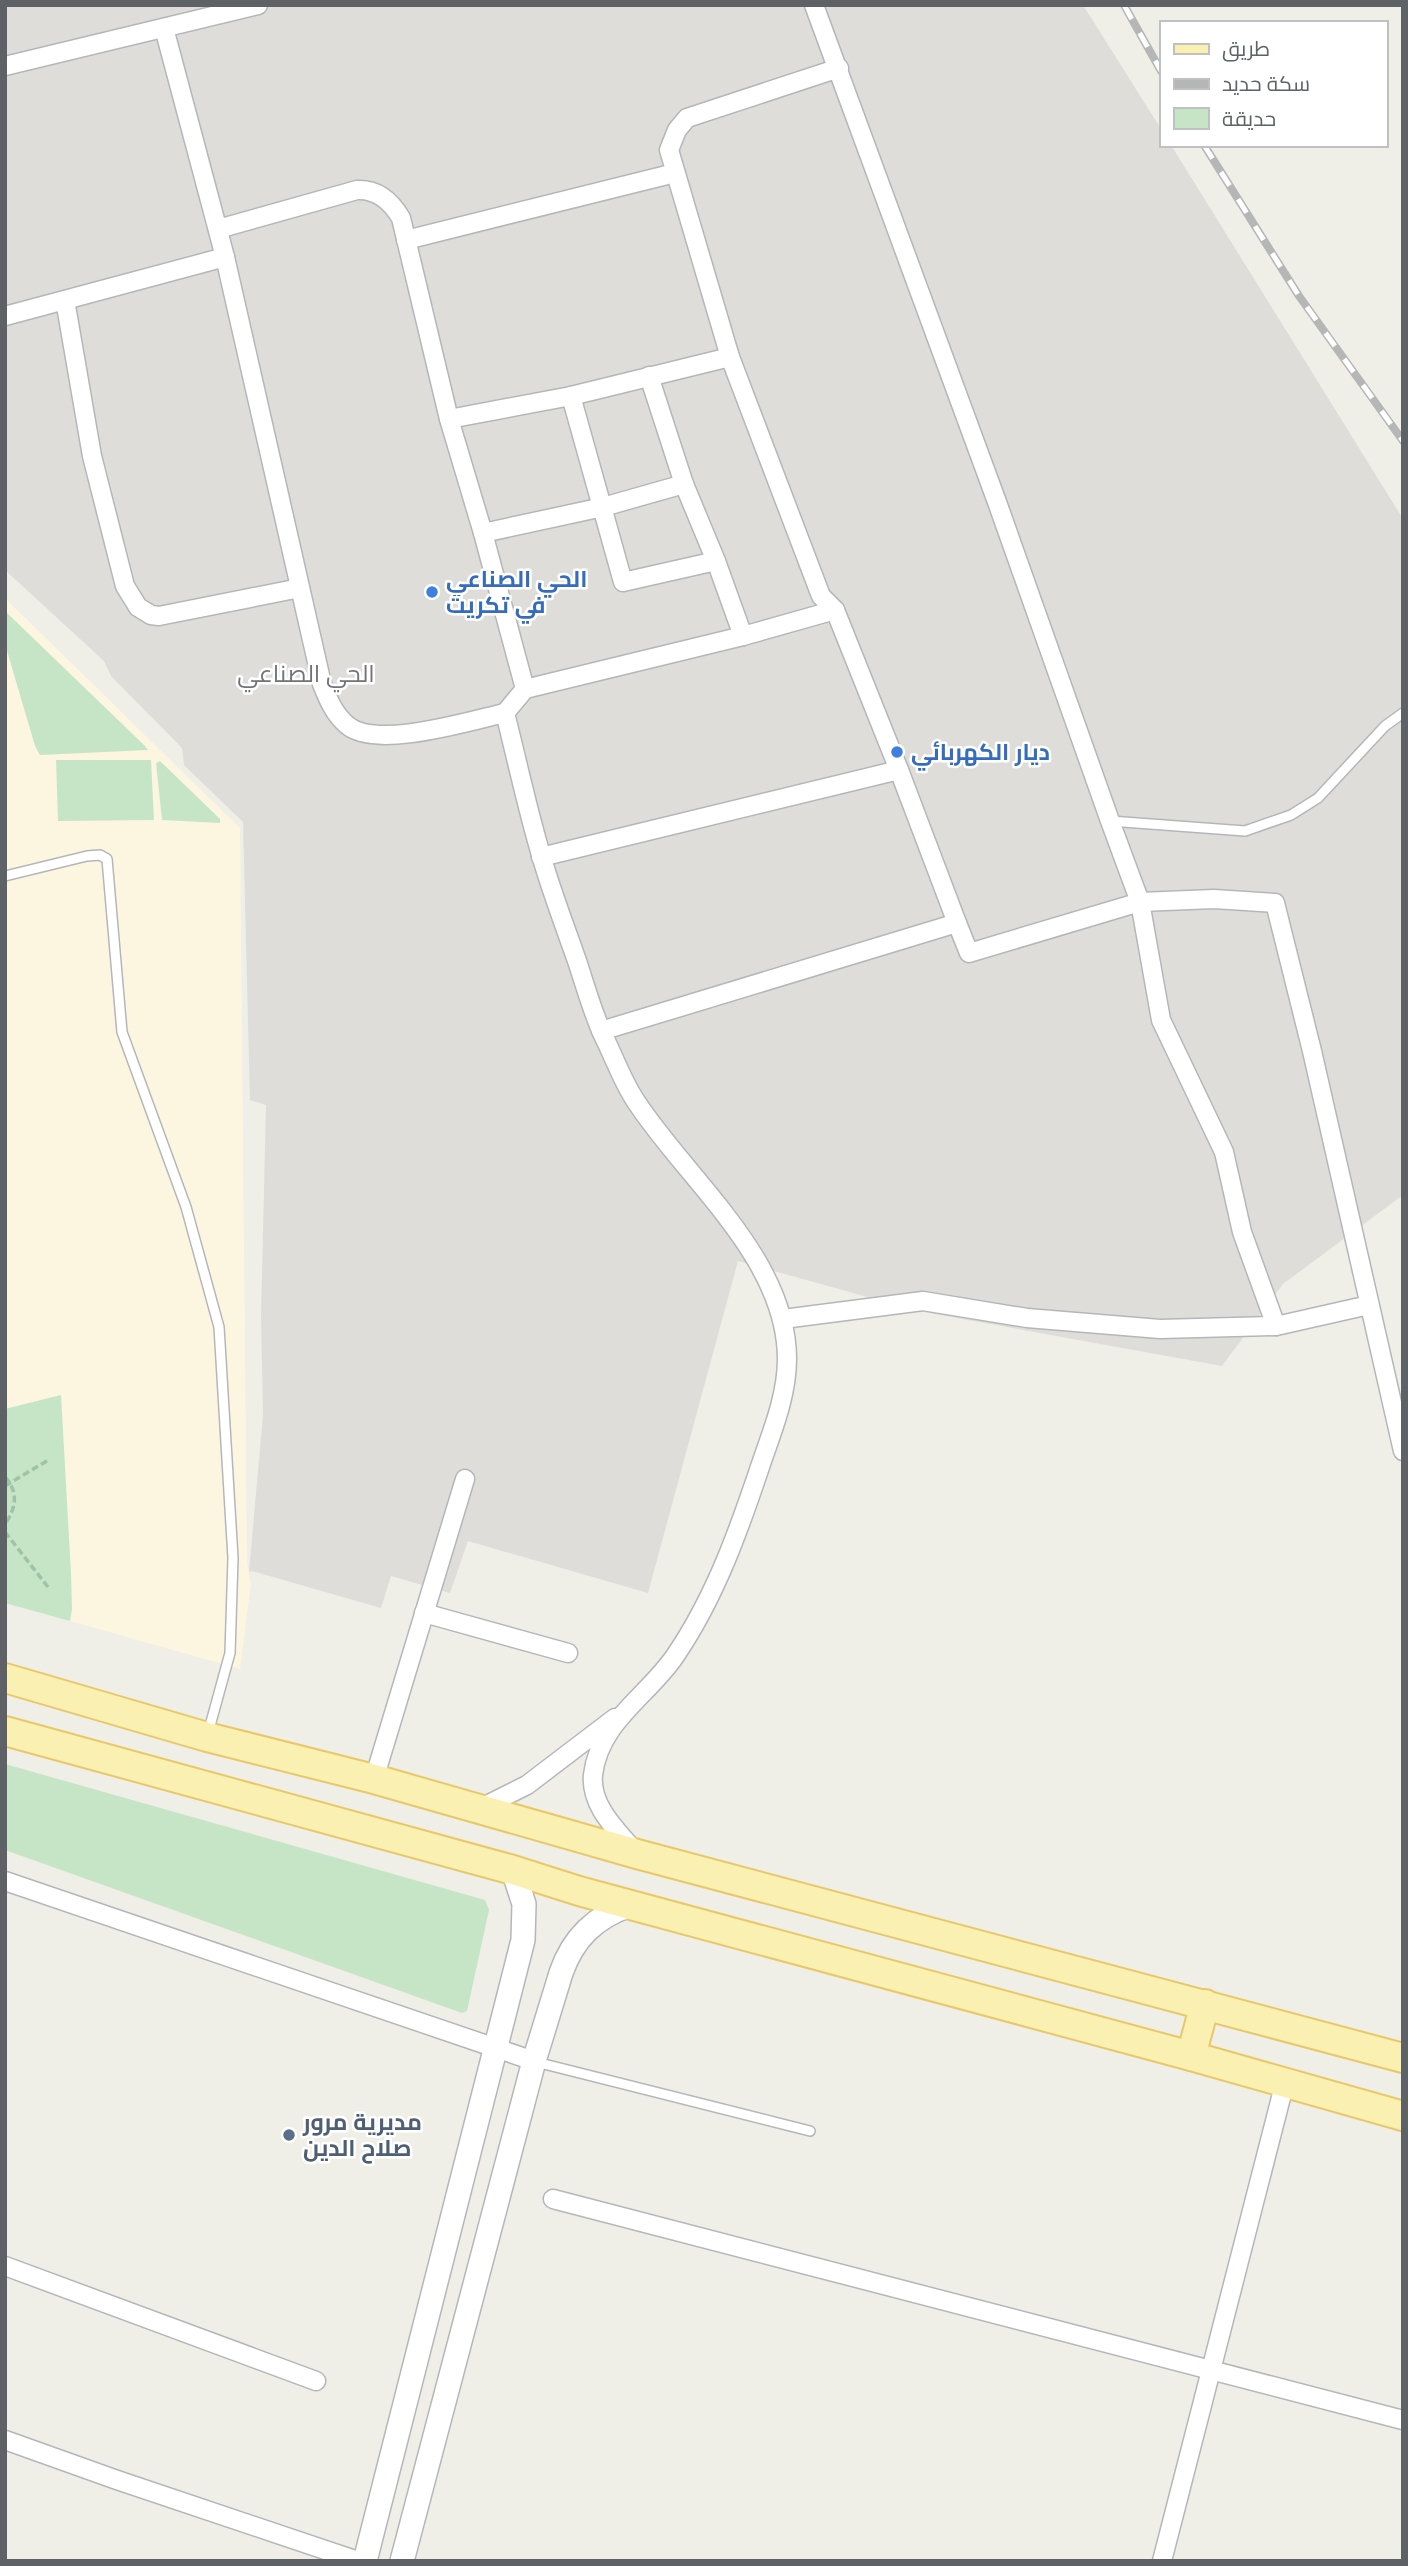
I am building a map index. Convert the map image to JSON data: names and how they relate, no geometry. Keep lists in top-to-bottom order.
{
  "districts": ["الحي الصناعي"],
  "places": ["الحي الصناعي في تكريت", "ديار الكهربائي", "مديرية مرور صلاح الدين"],
  "legend": ["طريق", "سكة حديد", "حديقة"]
}
